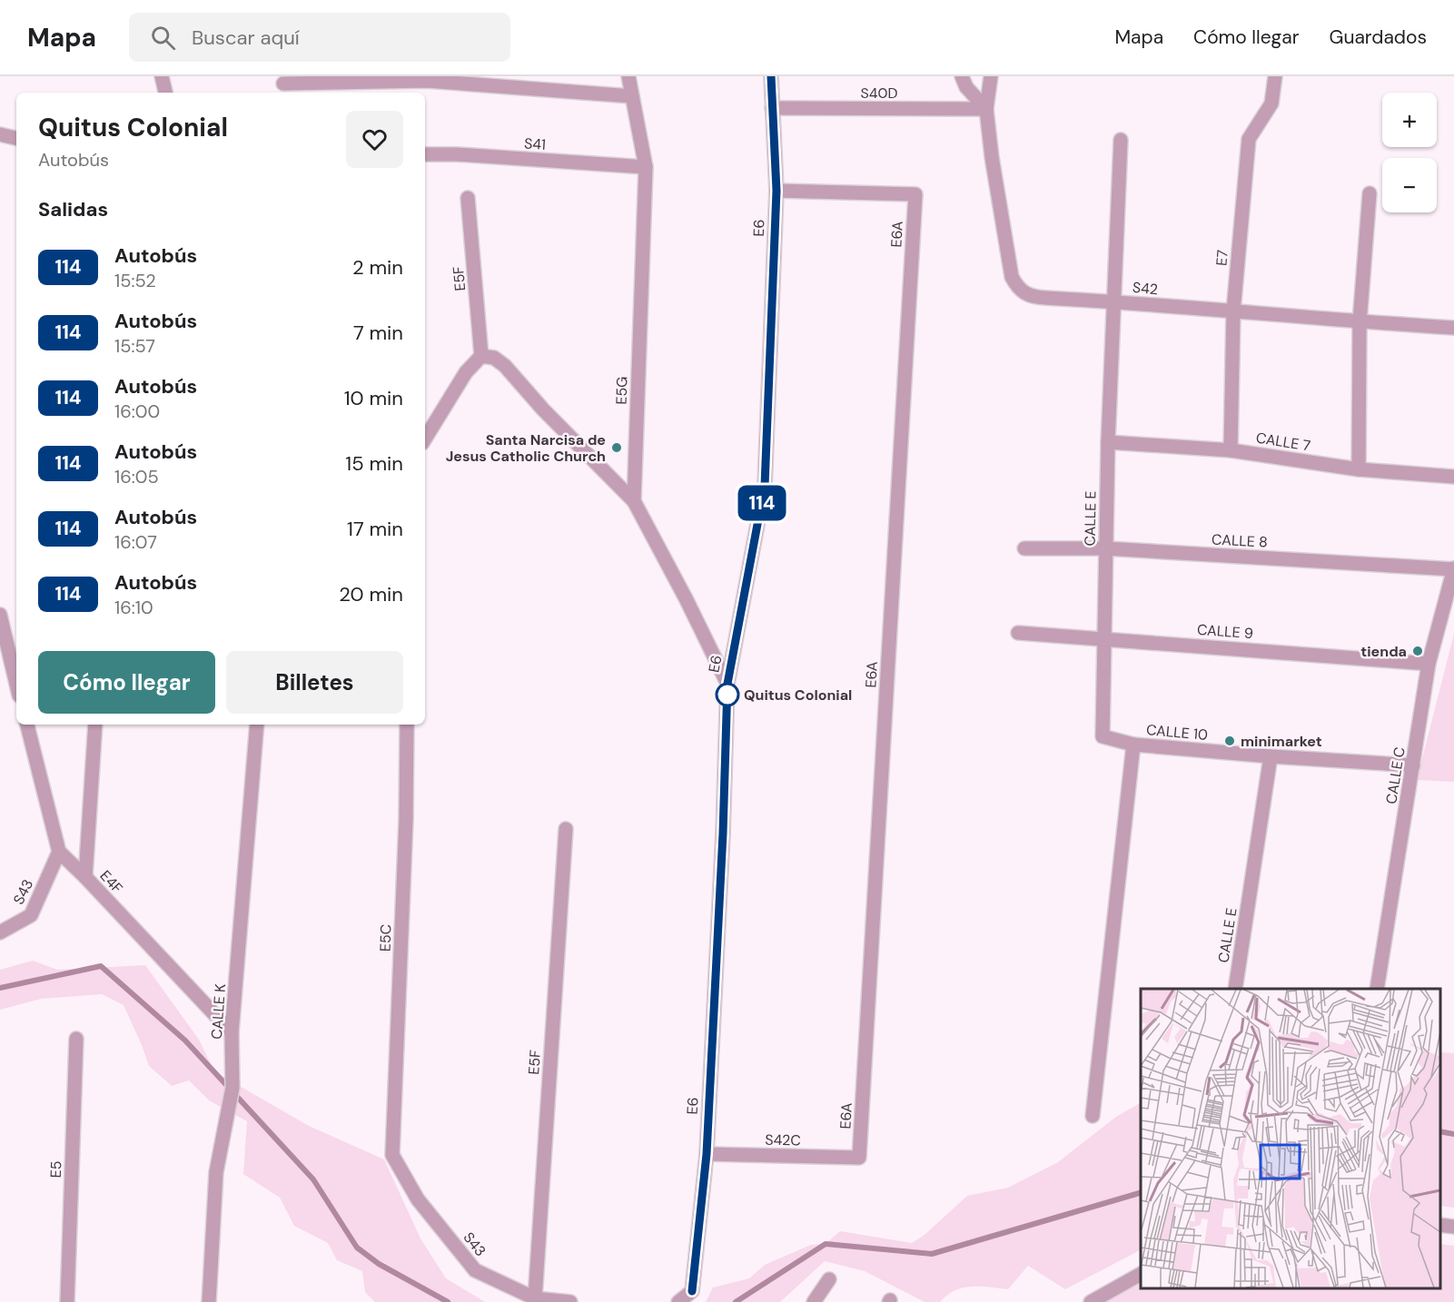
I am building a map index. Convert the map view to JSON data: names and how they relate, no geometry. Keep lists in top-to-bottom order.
{
  "streets": {
    "street": [
      "S40D",
      "S41",
      "E6",
      "E6A",
      "E7",
      "E5F",
      "S42",
      "E5G",
      "CALLE 7",
      "CALLE E",
      "CALLE 8",
      "CALLE 9",
      "CALLE 10",
      "CALLE C",
      "E4F",
      "S43",
      "E5C",
      "CALLE K",
      "S42C",
      "E5"
    ]
  },
  "crossings": [
    ["S40D", "E6"],
    ["S40D", "S42"],
    ["S41", "E5G"],
    ["E6", "E6A"],
    ["E6", "S42C"],
    ["E6A", "S42C"],
    ["E7", "S42"],
    ["E7", "CALLE 7"],
    ["E5F", "S43"],
    ["S42", "CALLE E"],
    ["CALLE 7", "CALLE E"],
    ["CALLE E", "CALLE 8"],
    ["CALLE E", "CALLE 9"],
    ["CALLE E", "CALLE 10"],
    ["CALLE 8", "CALLE C"],
    ["CALLE 9", "CALLE C"],
    ["CALLE 10", "CALLE C"],
    ["E4F", "S43"],
    ["E4F", "CALLE K"],
    ["S43", "E5C"]
  ],
  "places": [
    "Santa Narcisa de Jesus Catholic Church",
    "tienda",
    "Quitus Colonial",
    "minimarket"
  ],
  "lines": ["bus line 114"],
  "page": {
    "header": "Mapa",
    "search": "Buscar aquí",
    "nav": ["Mapa", "Cómo llegar", "Guardados"],
    "on_map": "114",
    "map_buttons": ["+", "−"],
    "heading": [
      ["Quitus Colonial", "Autobús"],
      "Salidas"
    ],
    "list": [
      {
        "mark": "114",
        "name": "Autobús",
        "note": "15:52",
        "value": "2 min"
      },
      {
        "mark": "114",
        "name": "Autobús",
        "note": "15:57",
        "value": "7 min"
      },
      {
        "mark": "114",
        "name": "Autobús",
        "note": "16:00",
        "value": "10 min"
      },
      {
        "mark": "114",
        "name": "Autobús",
        "note": "16:05",
        "value": "15 min"
      },
      {
        "mark": "114",
        "name": "Autobús",
        "note": "16:07",
        "value": "17 min"
      },
      {
        "mark": "114",
        "name": "Autobús",
        "note": "16:10",
        "value": "20 min"
      }
    ],
    "buttons": ["Cómo llegar", "Billetes"]
  }
}
